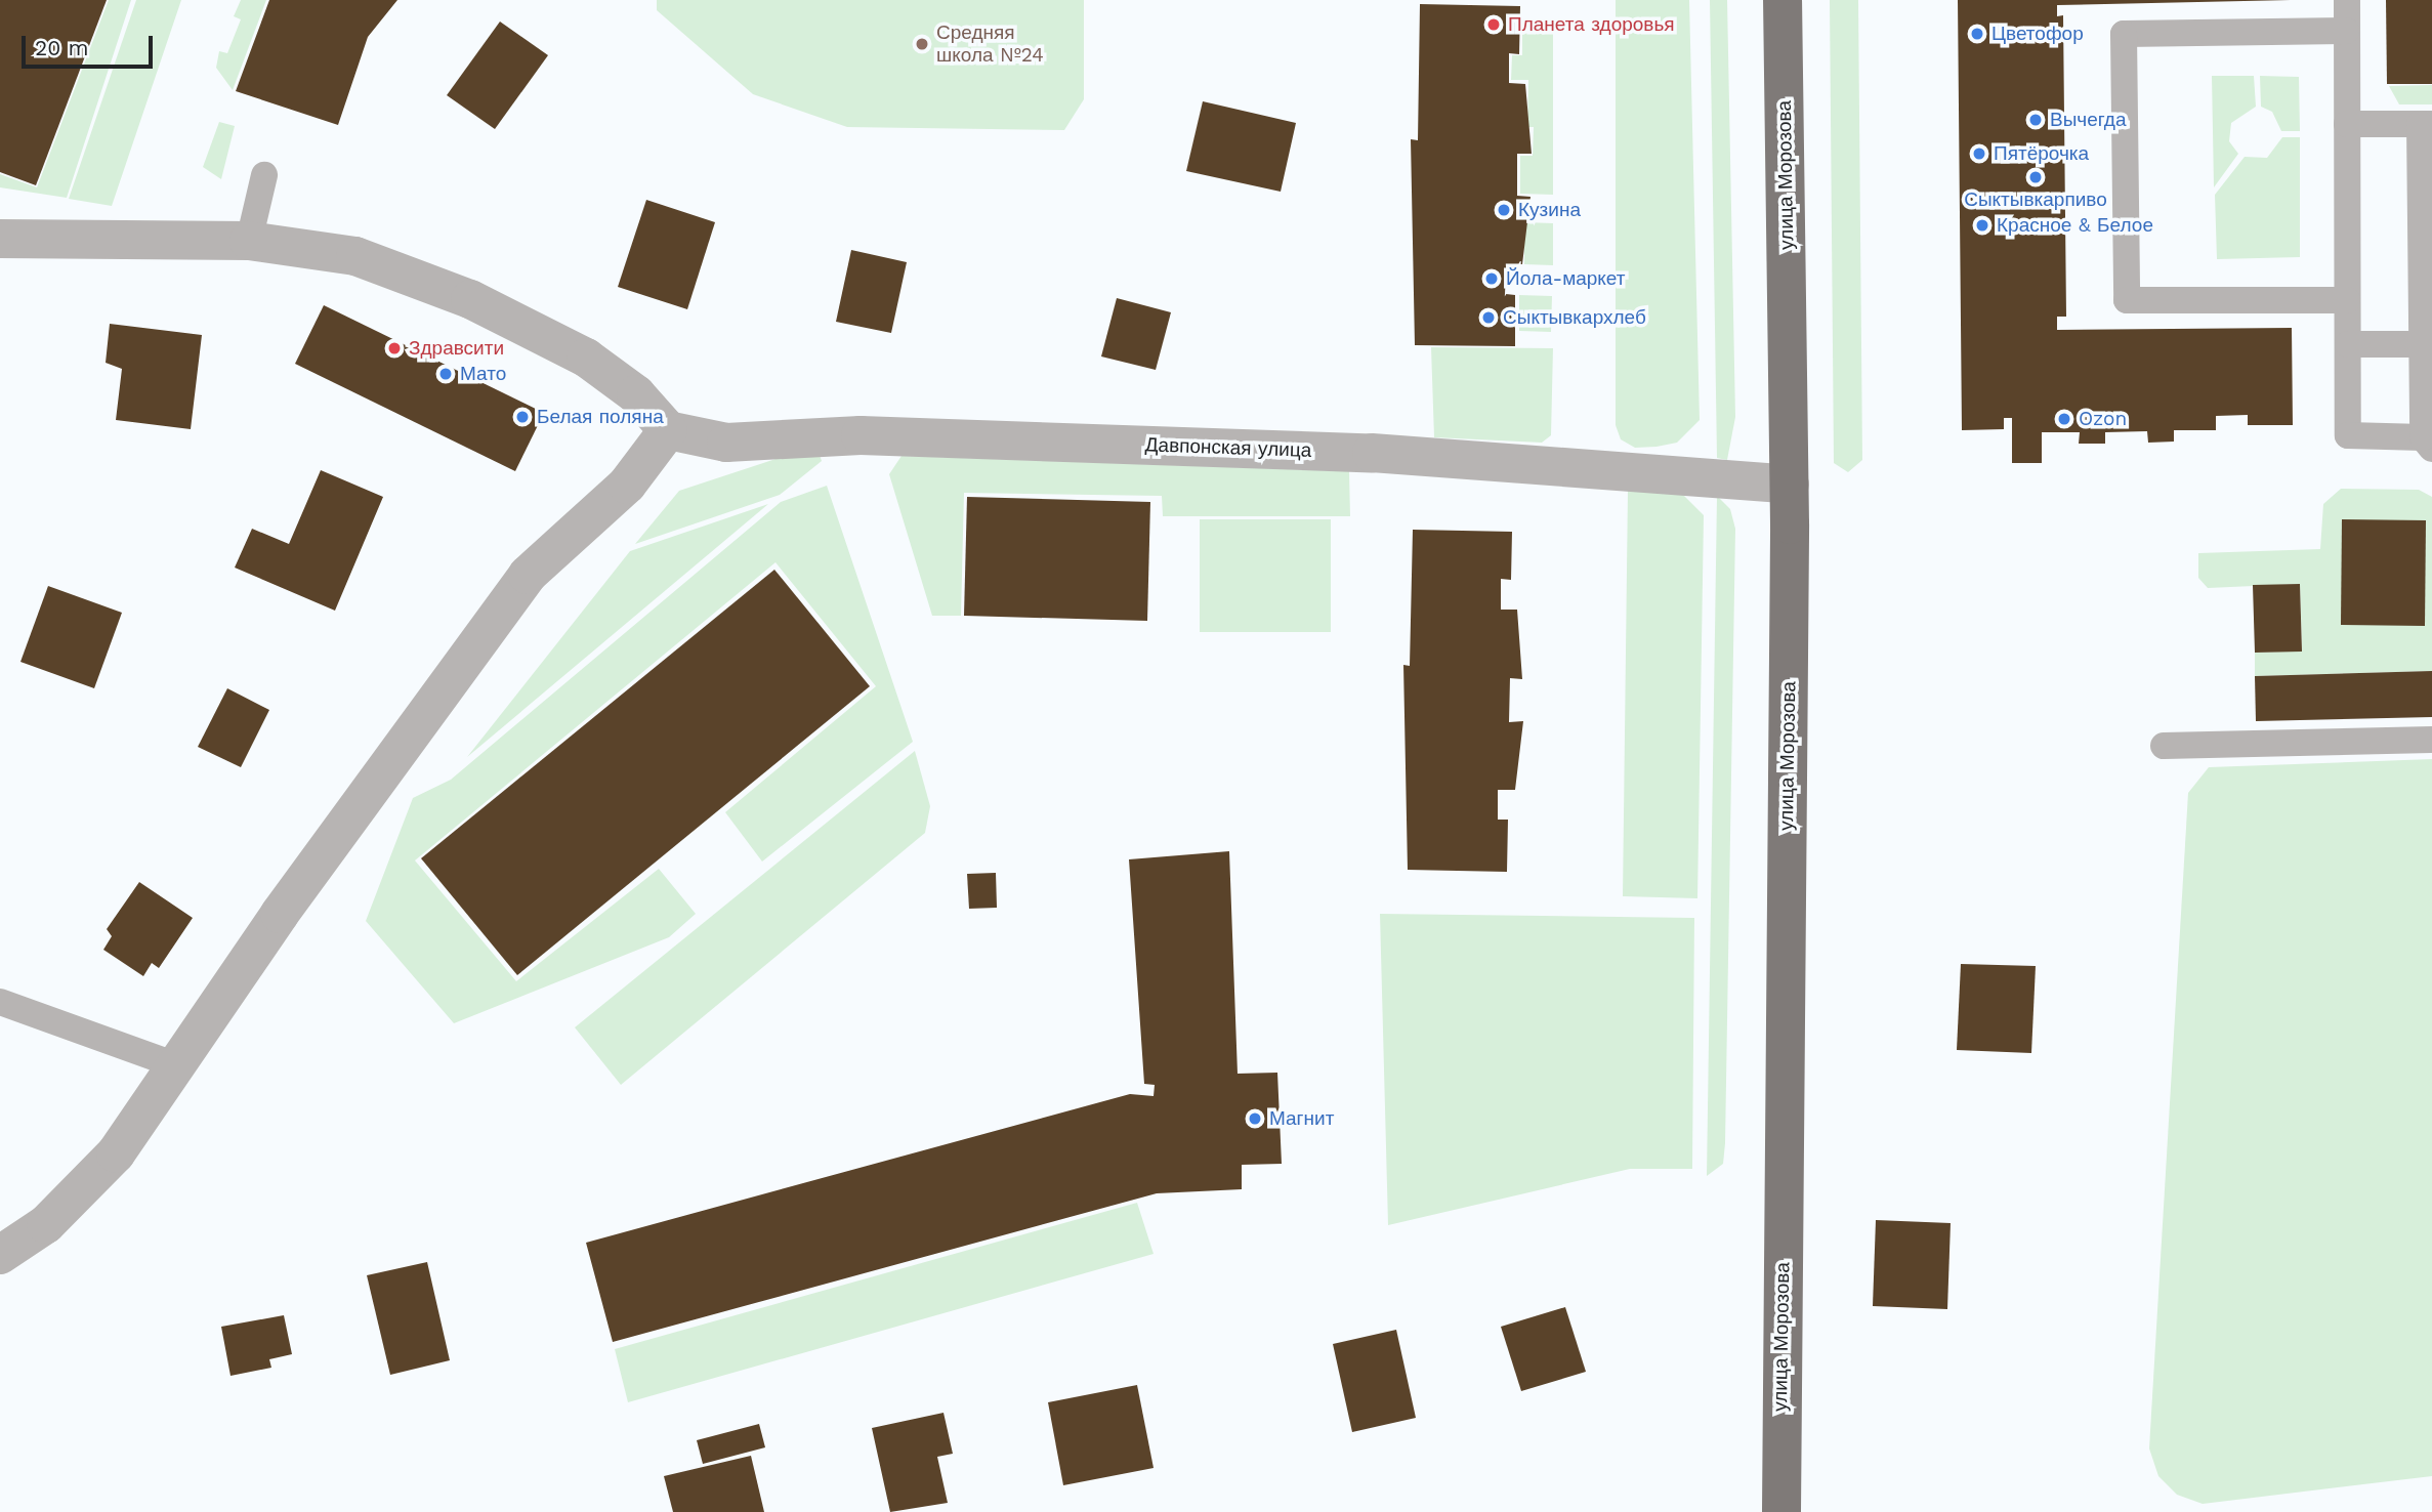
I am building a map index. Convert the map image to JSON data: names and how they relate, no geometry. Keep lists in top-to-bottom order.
{
  "streets": {
    "main road": ["улица Морозова"],
    "street": ["Давпонская улица"]
  },
  "crossings": [
    ["улица Морозова", "Давпонская улица"]
  ],
  "places": [
    "Планета здоровья",
    "Цветофор",
    "Средняя школа №24",
    "Вычегда",
    "Пятёрочка",
    "Сыктывкарпиво",
    "Кузина",
    "Красное & Белое",
    "Йола-маркет",
    "Сыктывкархлеб",
    "Здравсити",
    "Мато",
    "Белая поляна",
    "Ozon",
    "Магнит"
  ],
  "scale_bar": "20 m"
}
